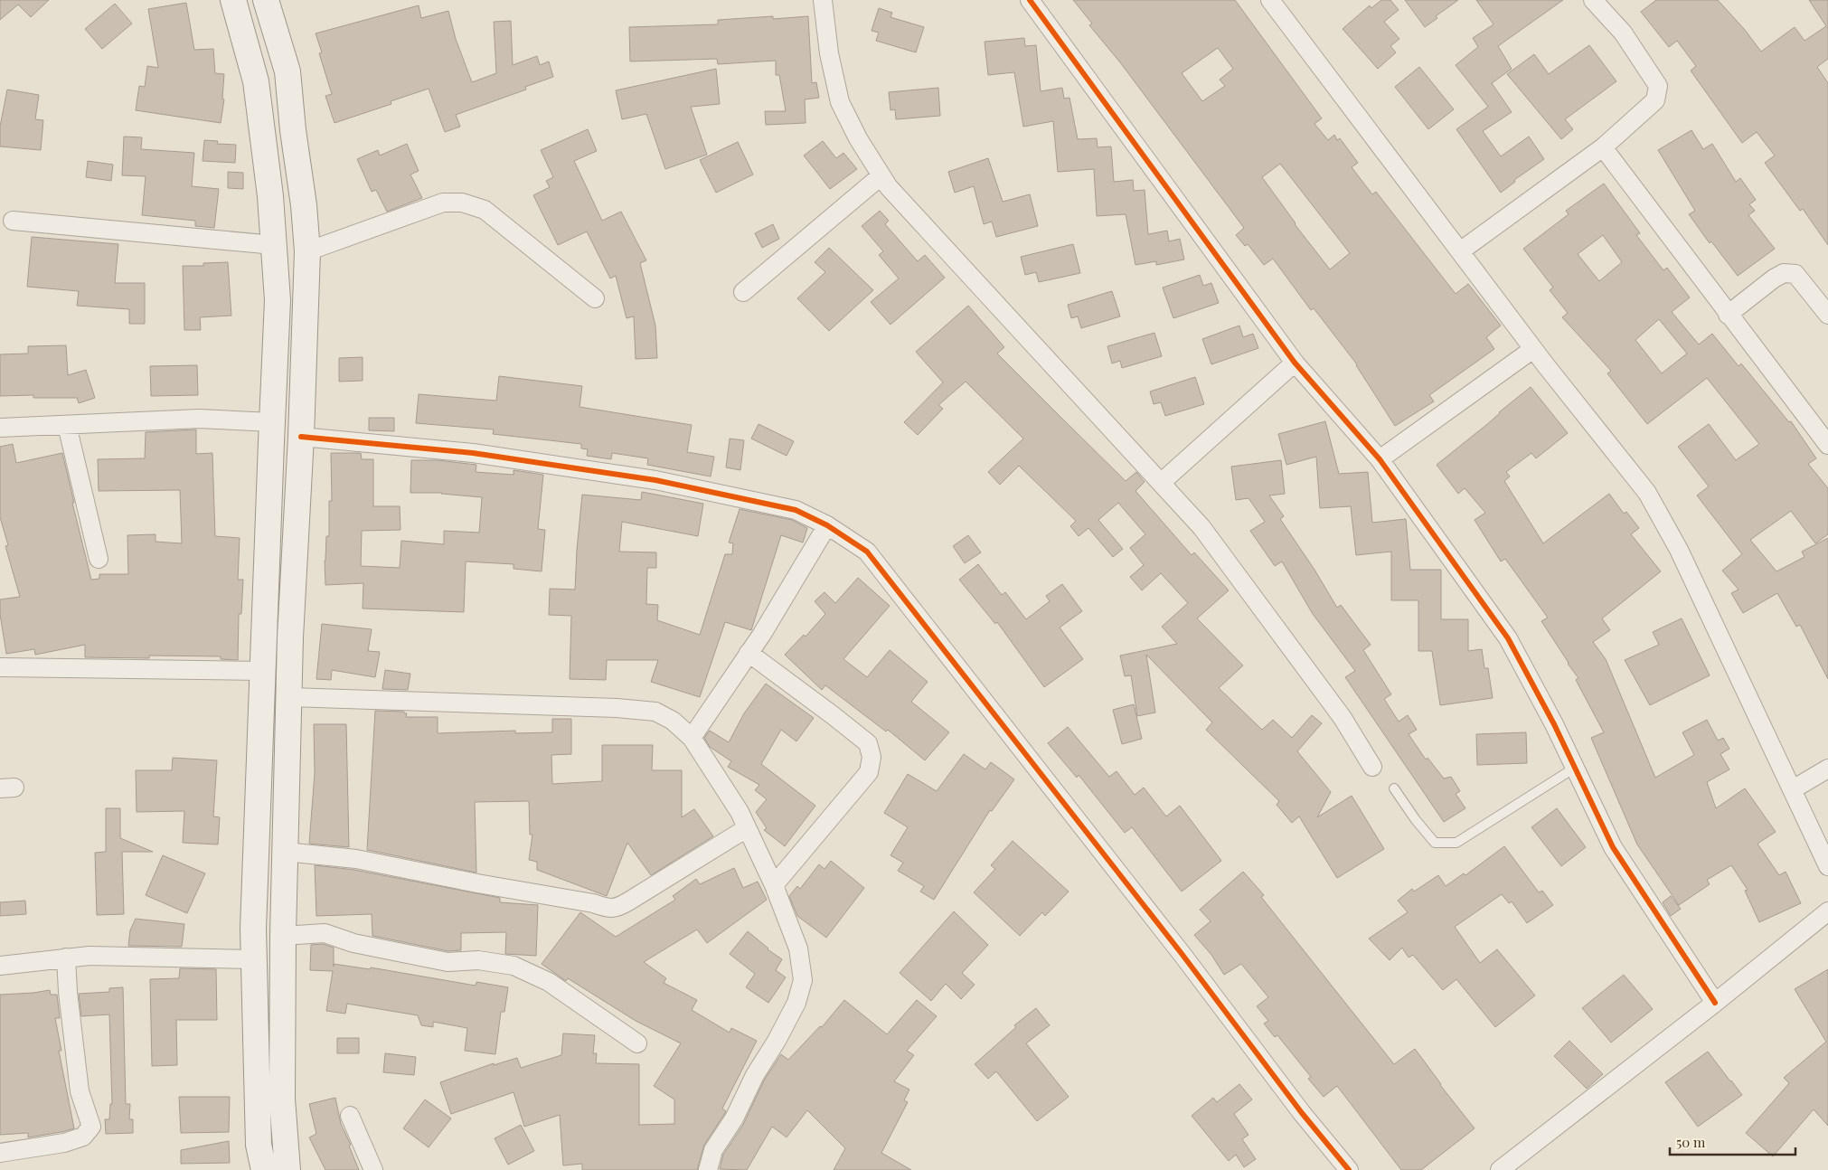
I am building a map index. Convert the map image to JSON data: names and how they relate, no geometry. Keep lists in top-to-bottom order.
{
  "scale_bar": "50 m"
}
